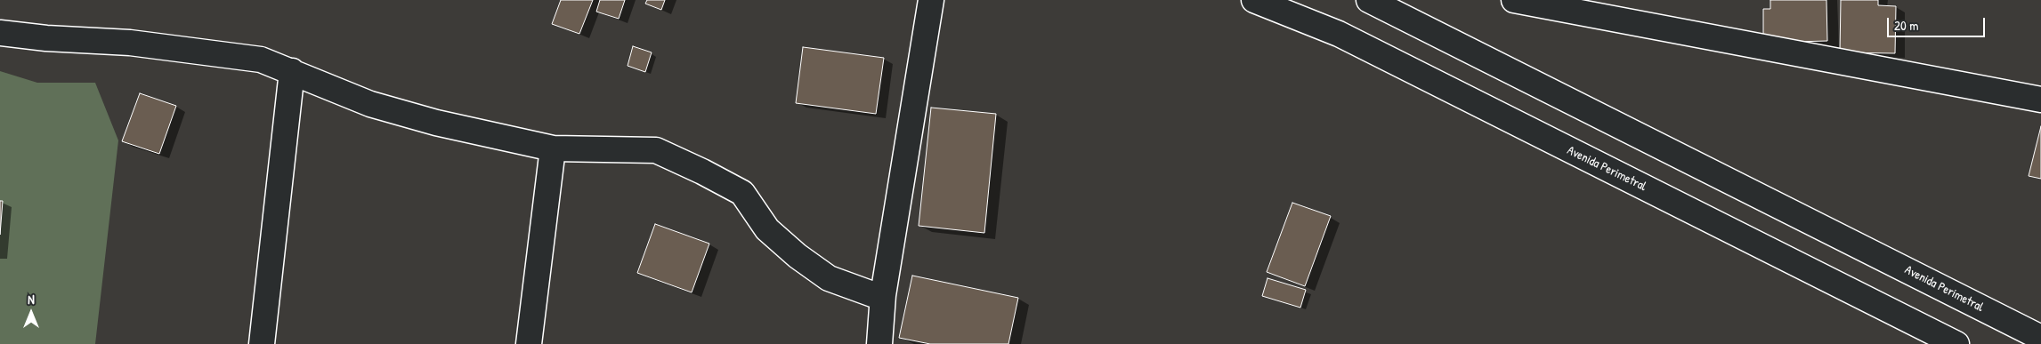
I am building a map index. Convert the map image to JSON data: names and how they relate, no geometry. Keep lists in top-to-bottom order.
{
  "streets": {
    "street": ["Avenida Perimetral"]
  },
  "scale_bar": "20 m",
  "north": "top"
}
